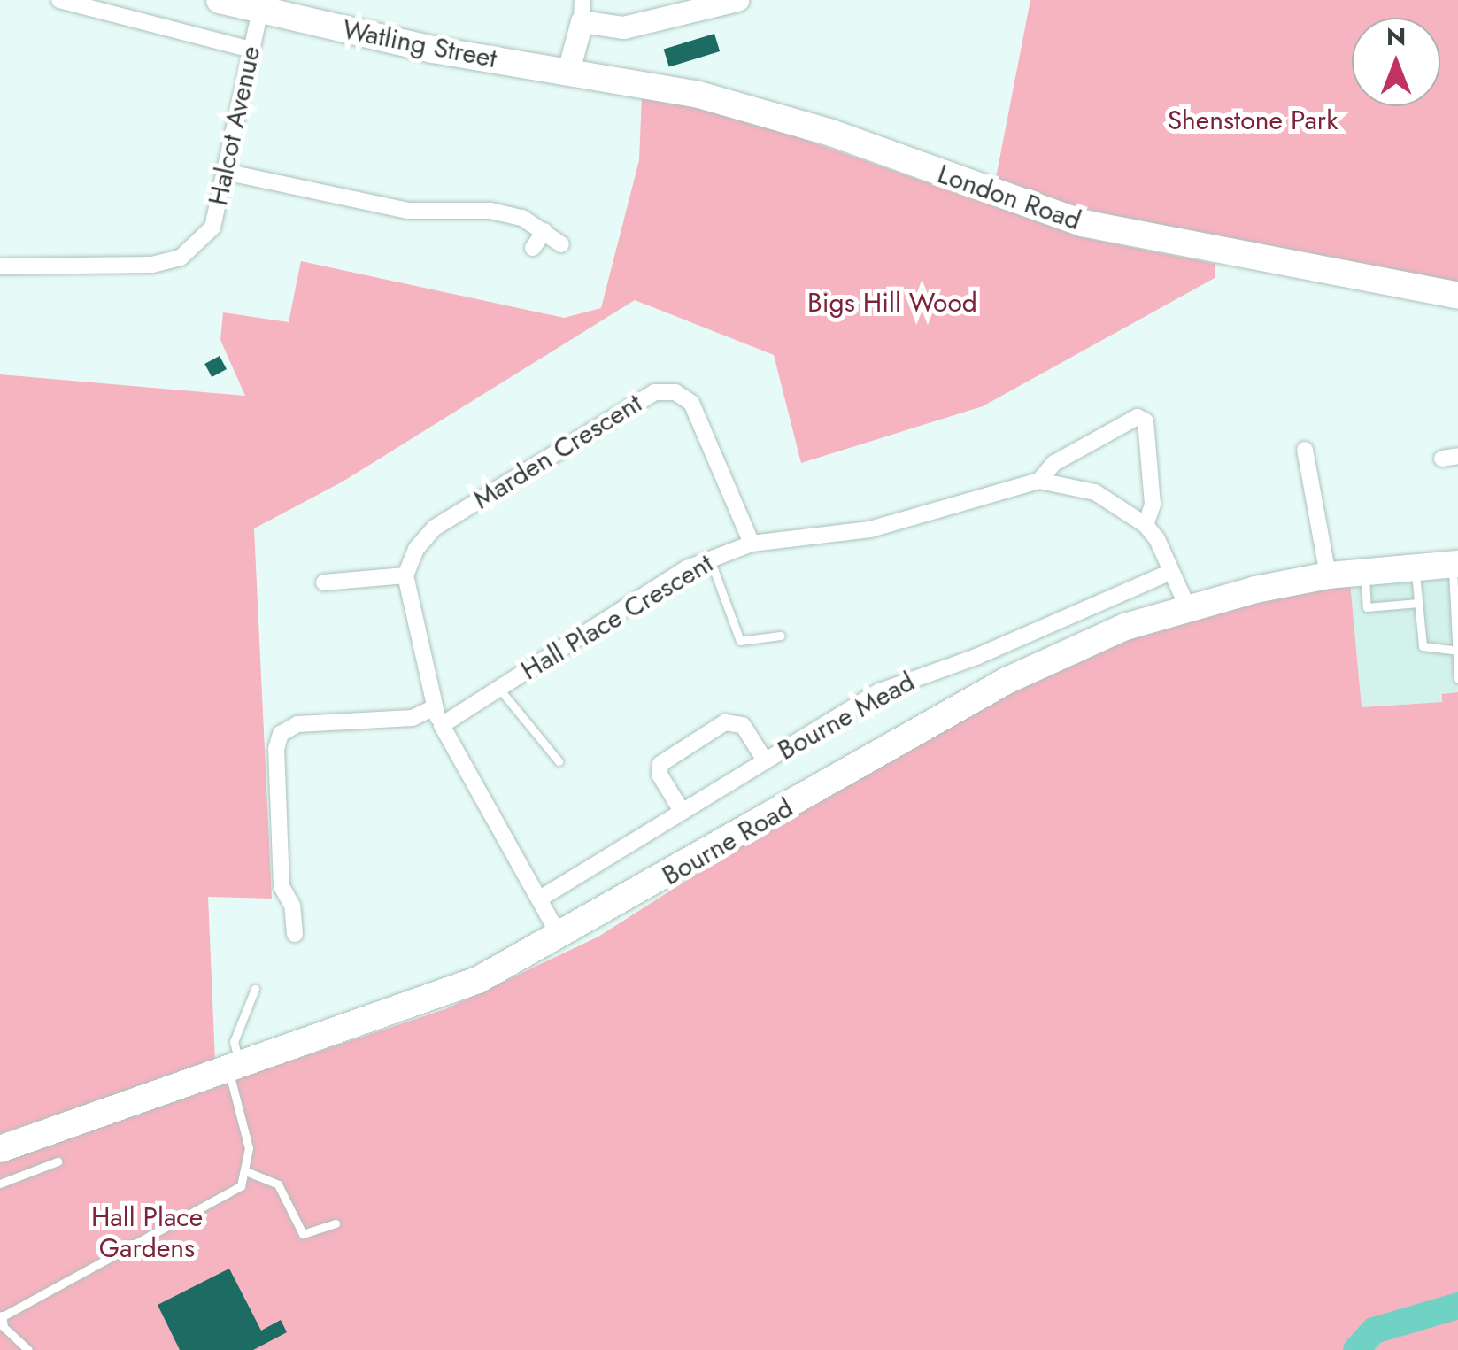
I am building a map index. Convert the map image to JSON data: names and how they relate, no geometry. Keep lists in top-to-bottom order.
{
  "streets": {
    "main road": ["Watling Street", "London Road", "Bourne Road"],
    "street": [
      "Halcot Avenue",
      "Marden Crescent",
      "Hall Place Crescent",
      "Bourne Mead"
    ]
  },
  "crossings": [
    ["Watling Street", "Halcot Avenue"],
    ["Watling Street", "London Road"],
    ["Marden Crescent", "Hall Place Crescent"],
    ["Hall Place Crescent", "Bourne Mead"],
    ["Hall Place Crescent", "Bourne Road"]
  ],
  "parks": ["Shenstone Park", "Bigs Hill Wood", "Hall Place Gardens"],
  "north": "top"
}
